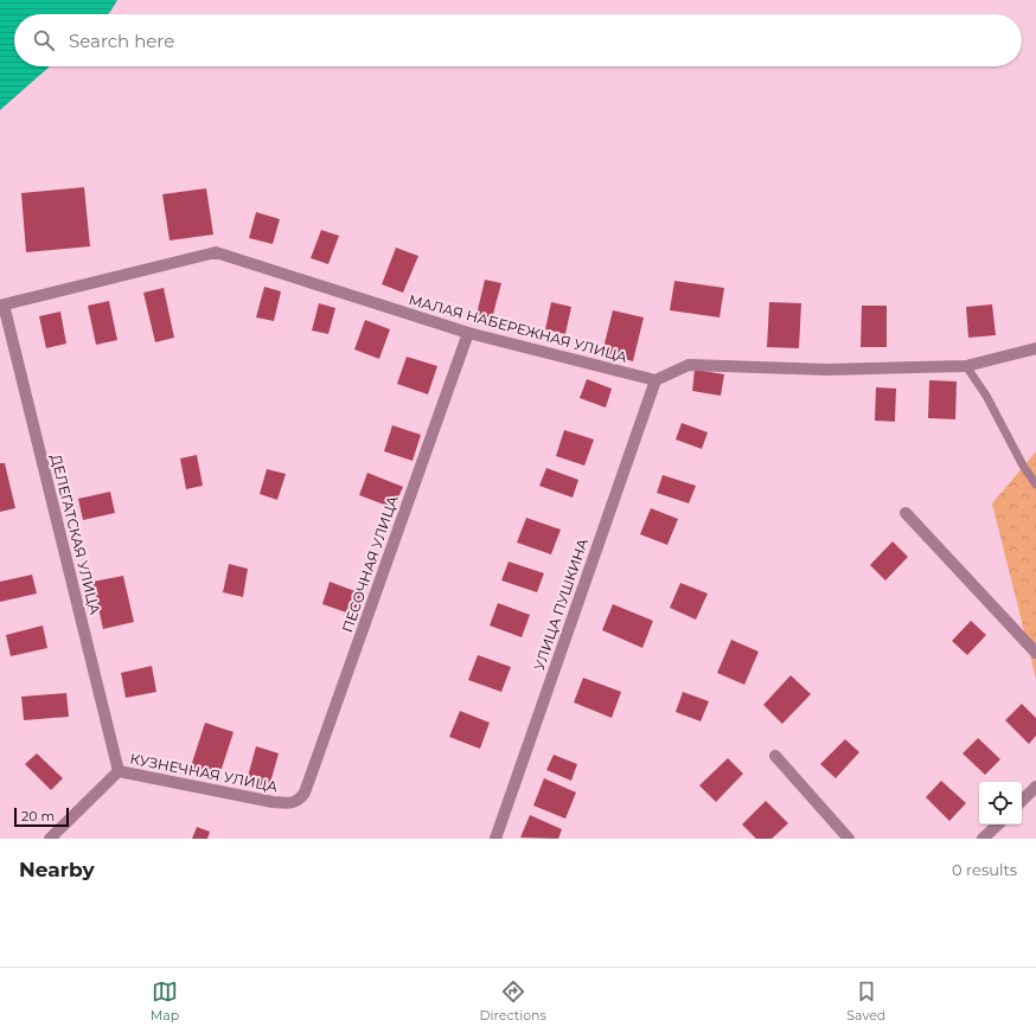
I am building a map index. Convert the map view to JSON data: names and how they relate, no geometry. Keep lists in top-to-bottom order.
{
  "streets": {
    "street": [
      "МАЛАЯ НАБЕРЕЖНАЯ УЛИЦА",
      "ДЕЛЕГАТСКАЯ УЛИЦА",
      "ПЕСОЧНАЯ УЛИЦА",
      "УЛИЦА ПУШКИНА",
      "КУЗНЕЧНАЯ УЛИЦА"
    ]
  },
  "crossings": [
    ["МАЛАЯ НАБЕРЕЖНАЯ УЛИЦА", "ДЕЛЕГАТСКАЯ УЛИЦА"],
    ["МАЛАЯ НАБЕРЕЖНАЯ УЛИЦА", "ПЕСОЧНАЯ УЛИЦА"],
    ["МАЛАЯ НАБЕРЕЖНАЯ УЛИЦА", "УЛИЦА ПУШКИНА"],
    ["ДЕЛЕГАТСКАЯ УЛИЦА", "КУЗНЕЧНАЯ УЛИЦА"],
    ["ПЕСОЧНАЯ УЛИЦА", "КУЗНЕЧНАЯ УЛИЦА"]
  ],
  "scale_bar": "20 m",
  "page": {
    "search": "Search here",
    "scale": "20 m",
    "heading": ["Nearby", "0 results"],
    "nav": ["Map", "Directions", "Saved"]
  }
}
